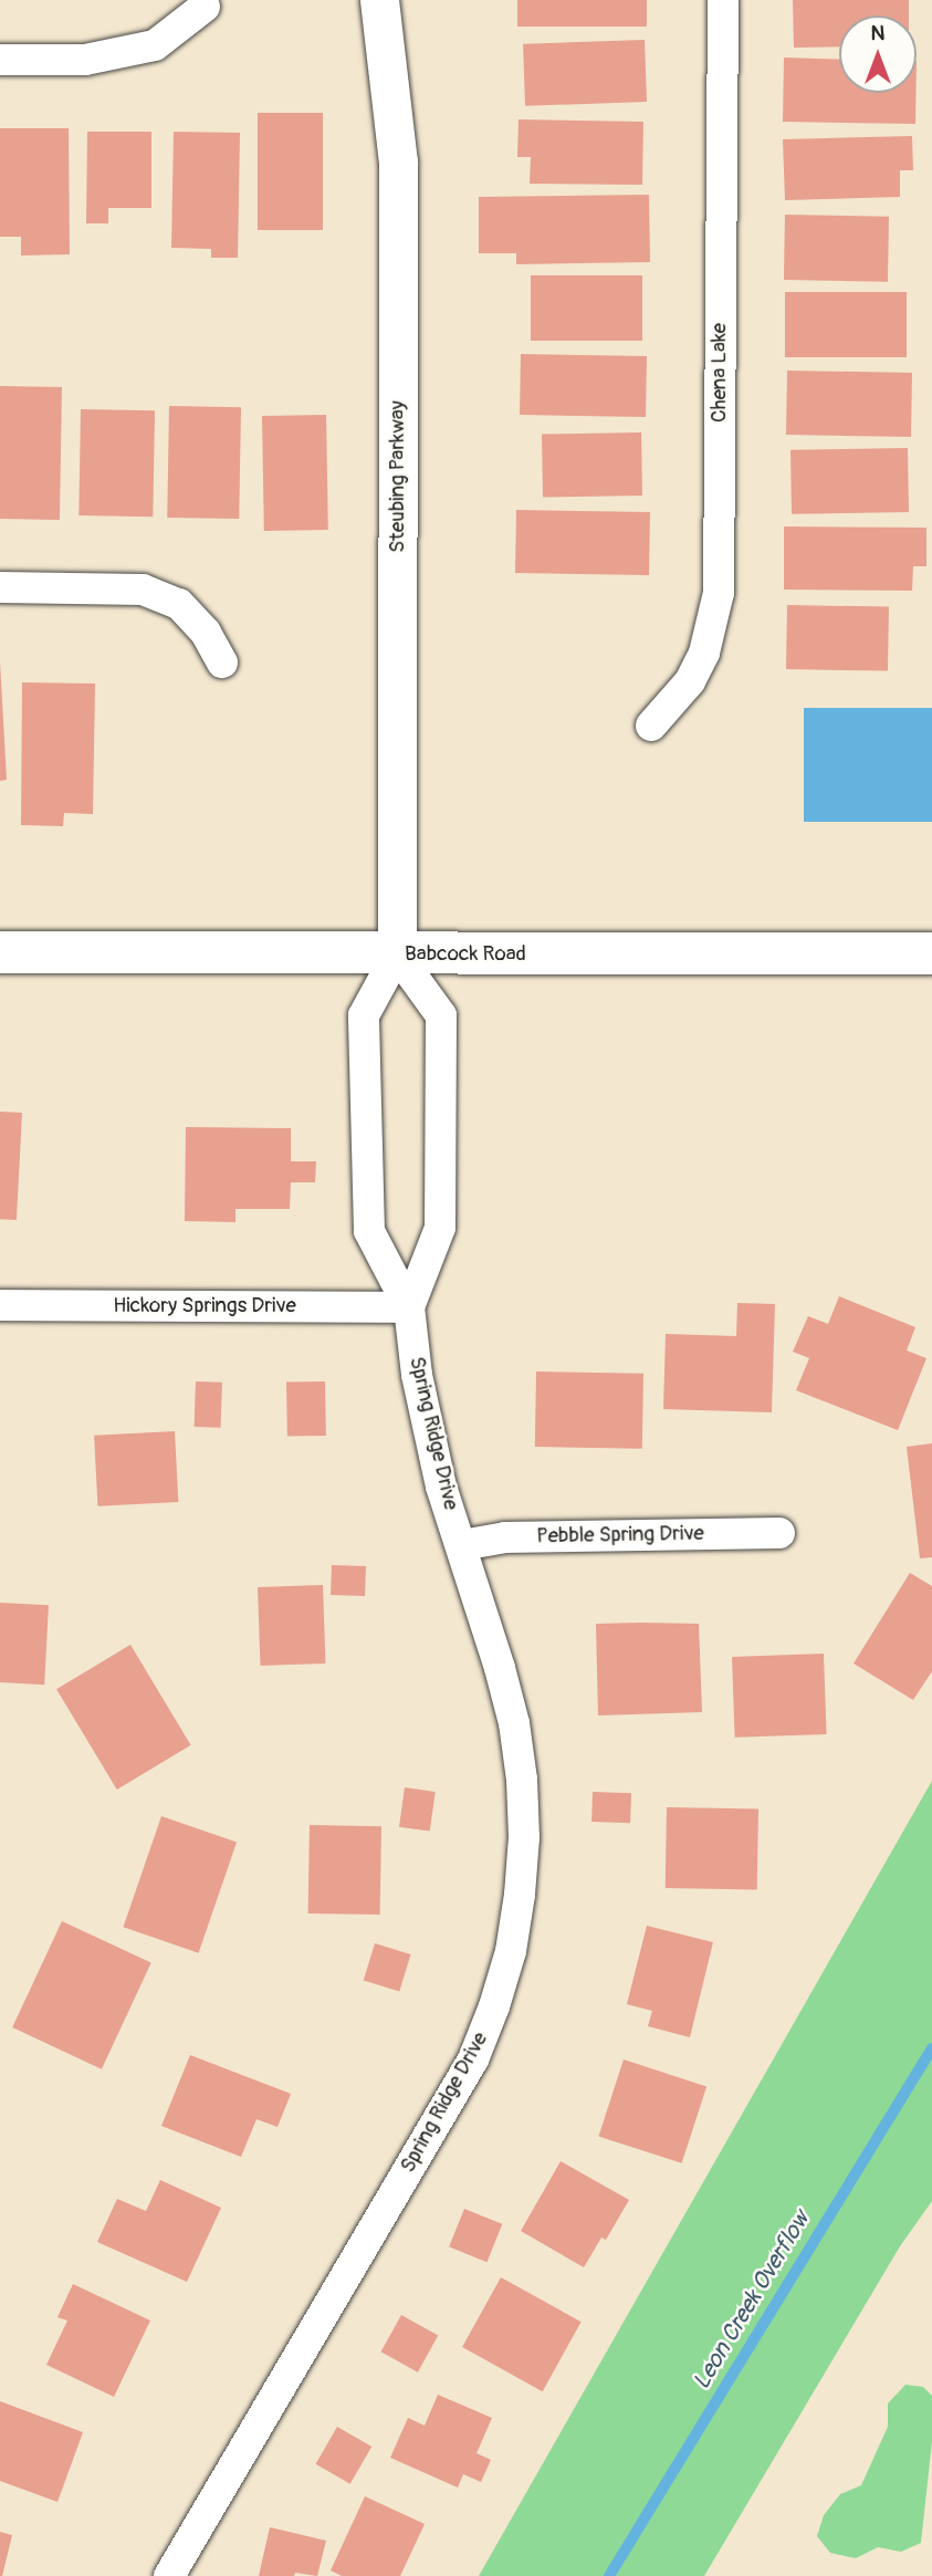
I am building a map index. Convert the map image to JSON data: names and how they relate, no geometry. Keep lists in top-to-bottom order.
{
  "streets": {
    "main road": ["Babcock Road"],
    "street": [
      "Chena Lake",
      "Steubing Parkway",
      "Hickory Springs Drive",
      "Spring Ridge Drive",
      "Pebble Spring Drive"
    ]
  },
  "crossings": [
    ["Steubing Parkway", "Babcock Road"],
    ["Steubing Parkway", "Spring Ridge Drive"],
    ["Babcock Road", "Spring Ridge Drive"],
    ["Hickory Springs Drive", "Spring Ridge Drive"],
    ["Spring Ridge Drive", "Pebble Spring Drive"]
  ],
  "water": ["Leon Creek Overflow"],
  "north": "top"
}
